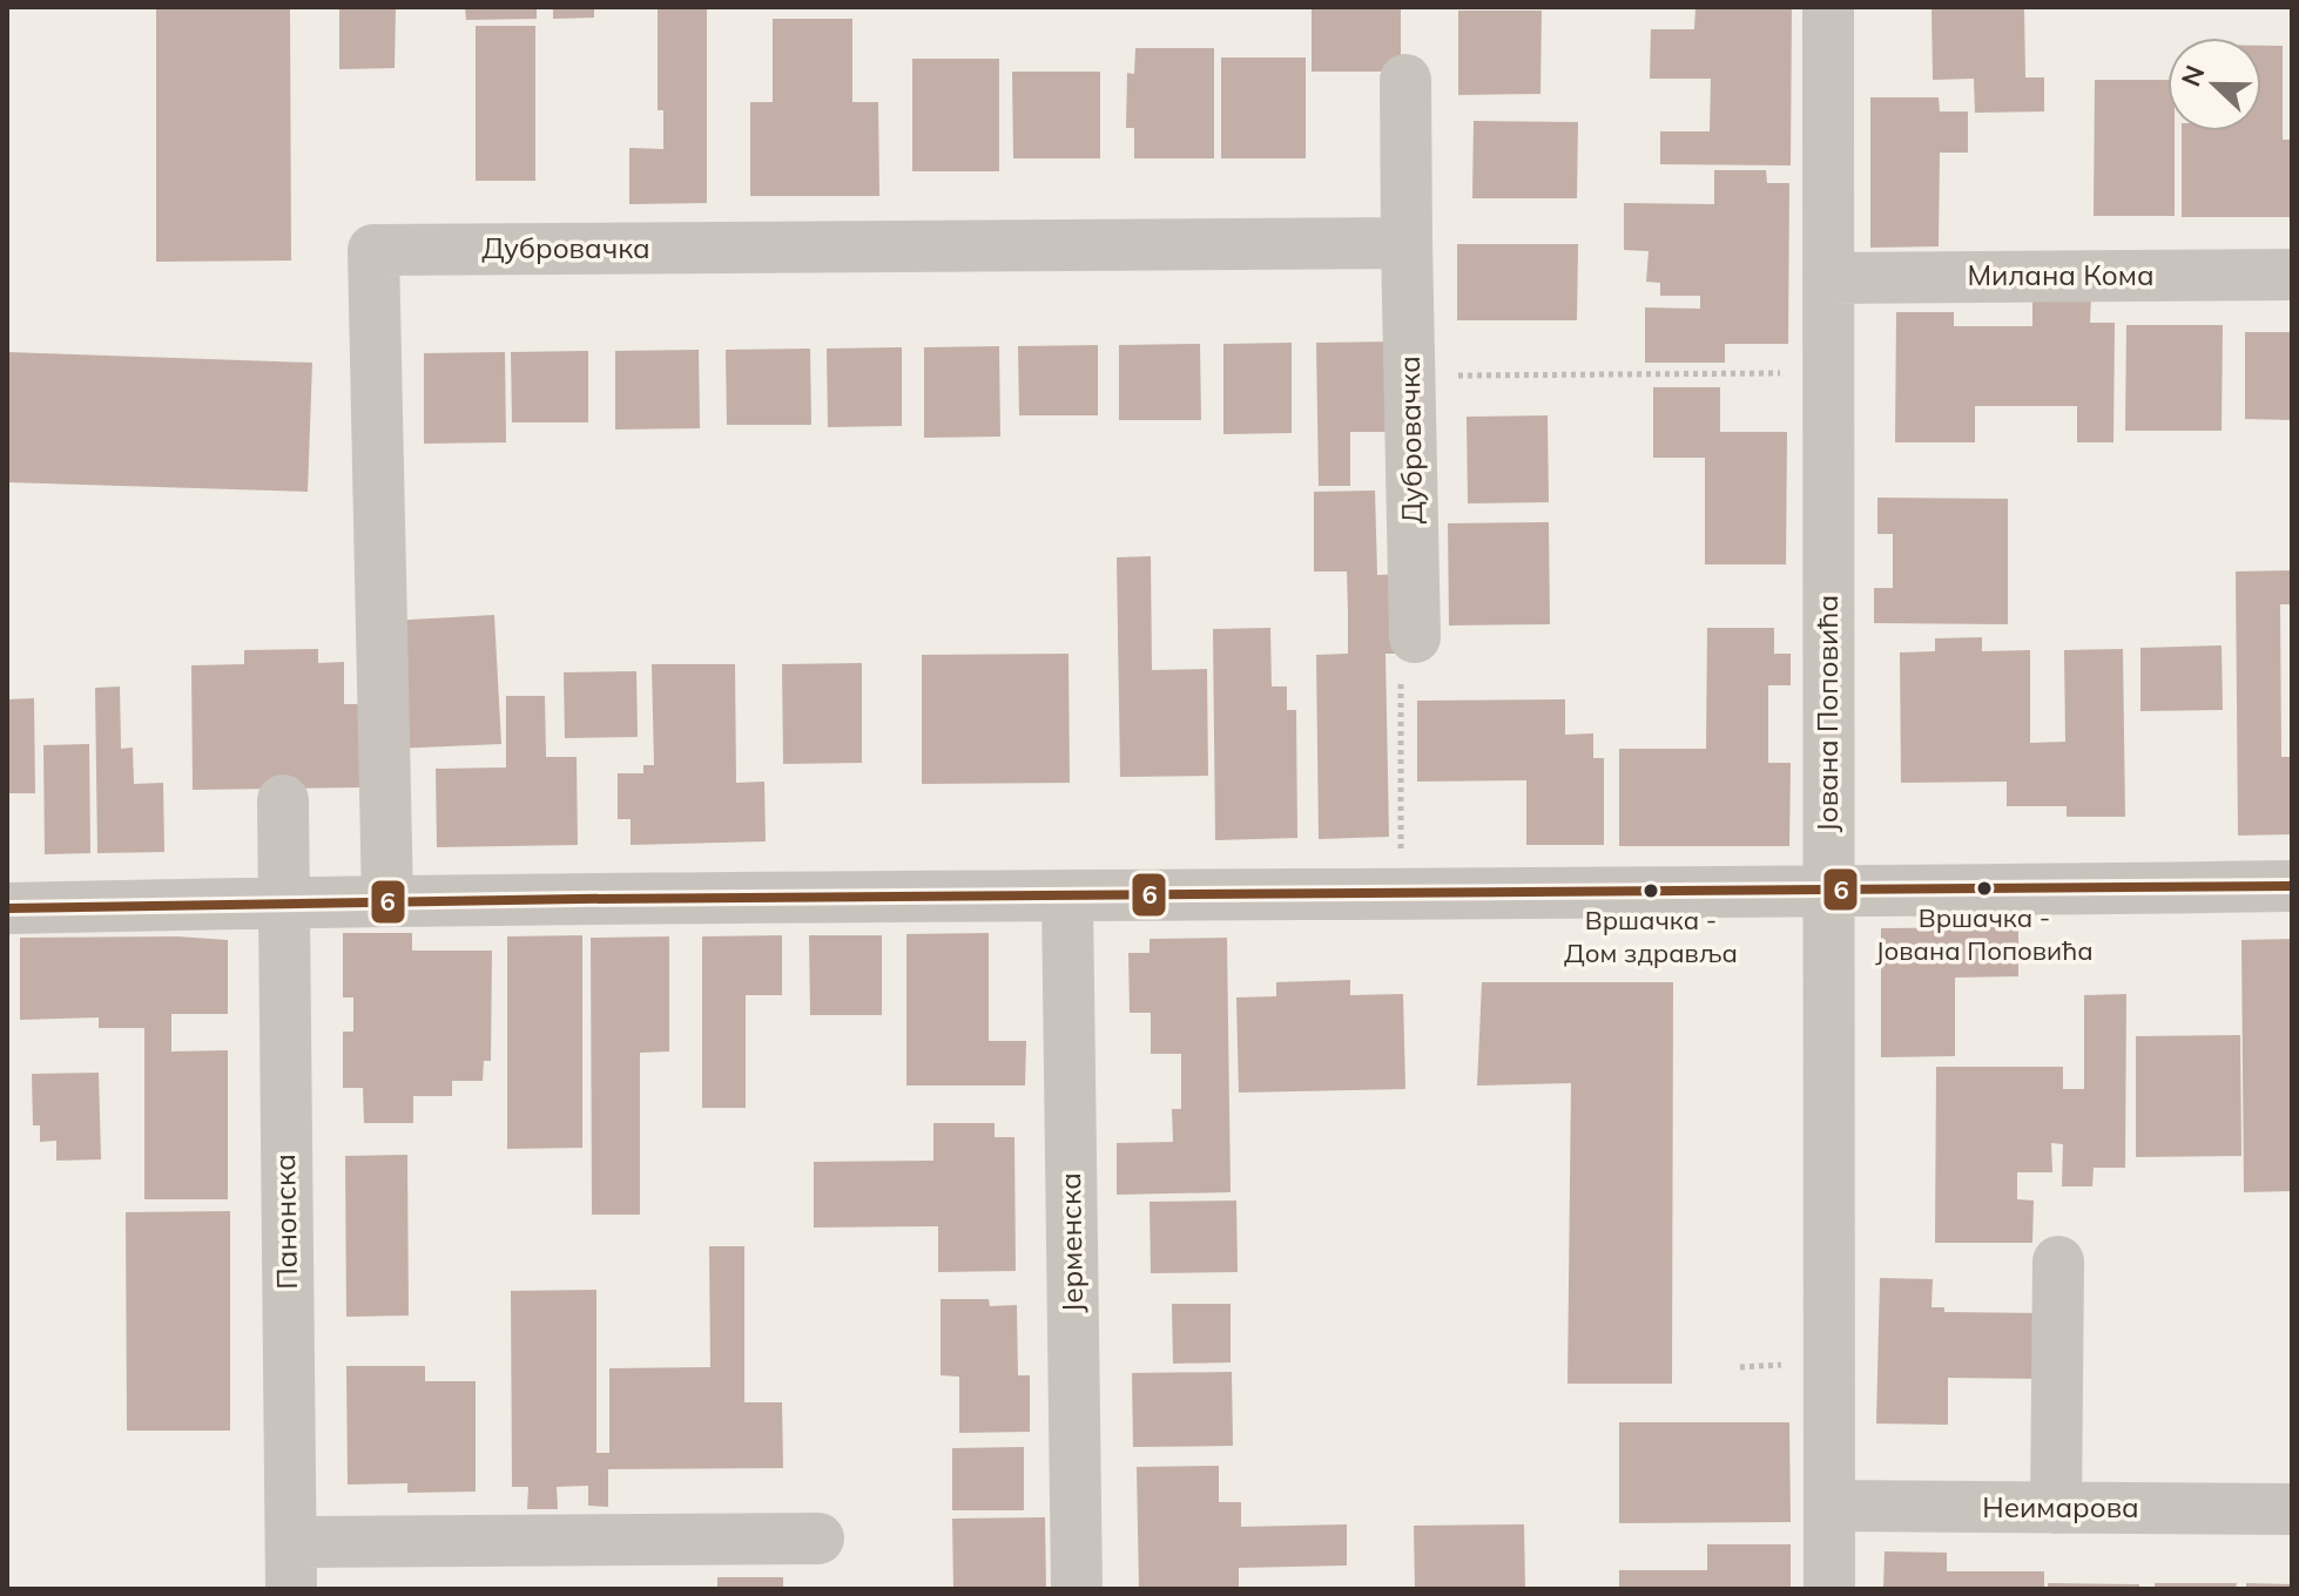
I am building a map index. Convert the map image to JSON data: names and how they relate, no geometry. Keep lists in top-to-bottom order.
{
  "streets": {
    "street": [
      "Дубровачка",
      "Милана Кома",
      "Јована Поповића",
      "Панонска",
      "Јерменска",
      "Неимарова"
    ]
  },
  "crossings": [
    ["Милана Кома", "Јована Поповића"],
    ["Јована Поповића", "Неимарова"]
  ],
  "places": ["Вршачка - Јована Поповића", "Вршачка - Дом здравља"],
  "lines": ["transit line 6"],
  "north": "left"
}
